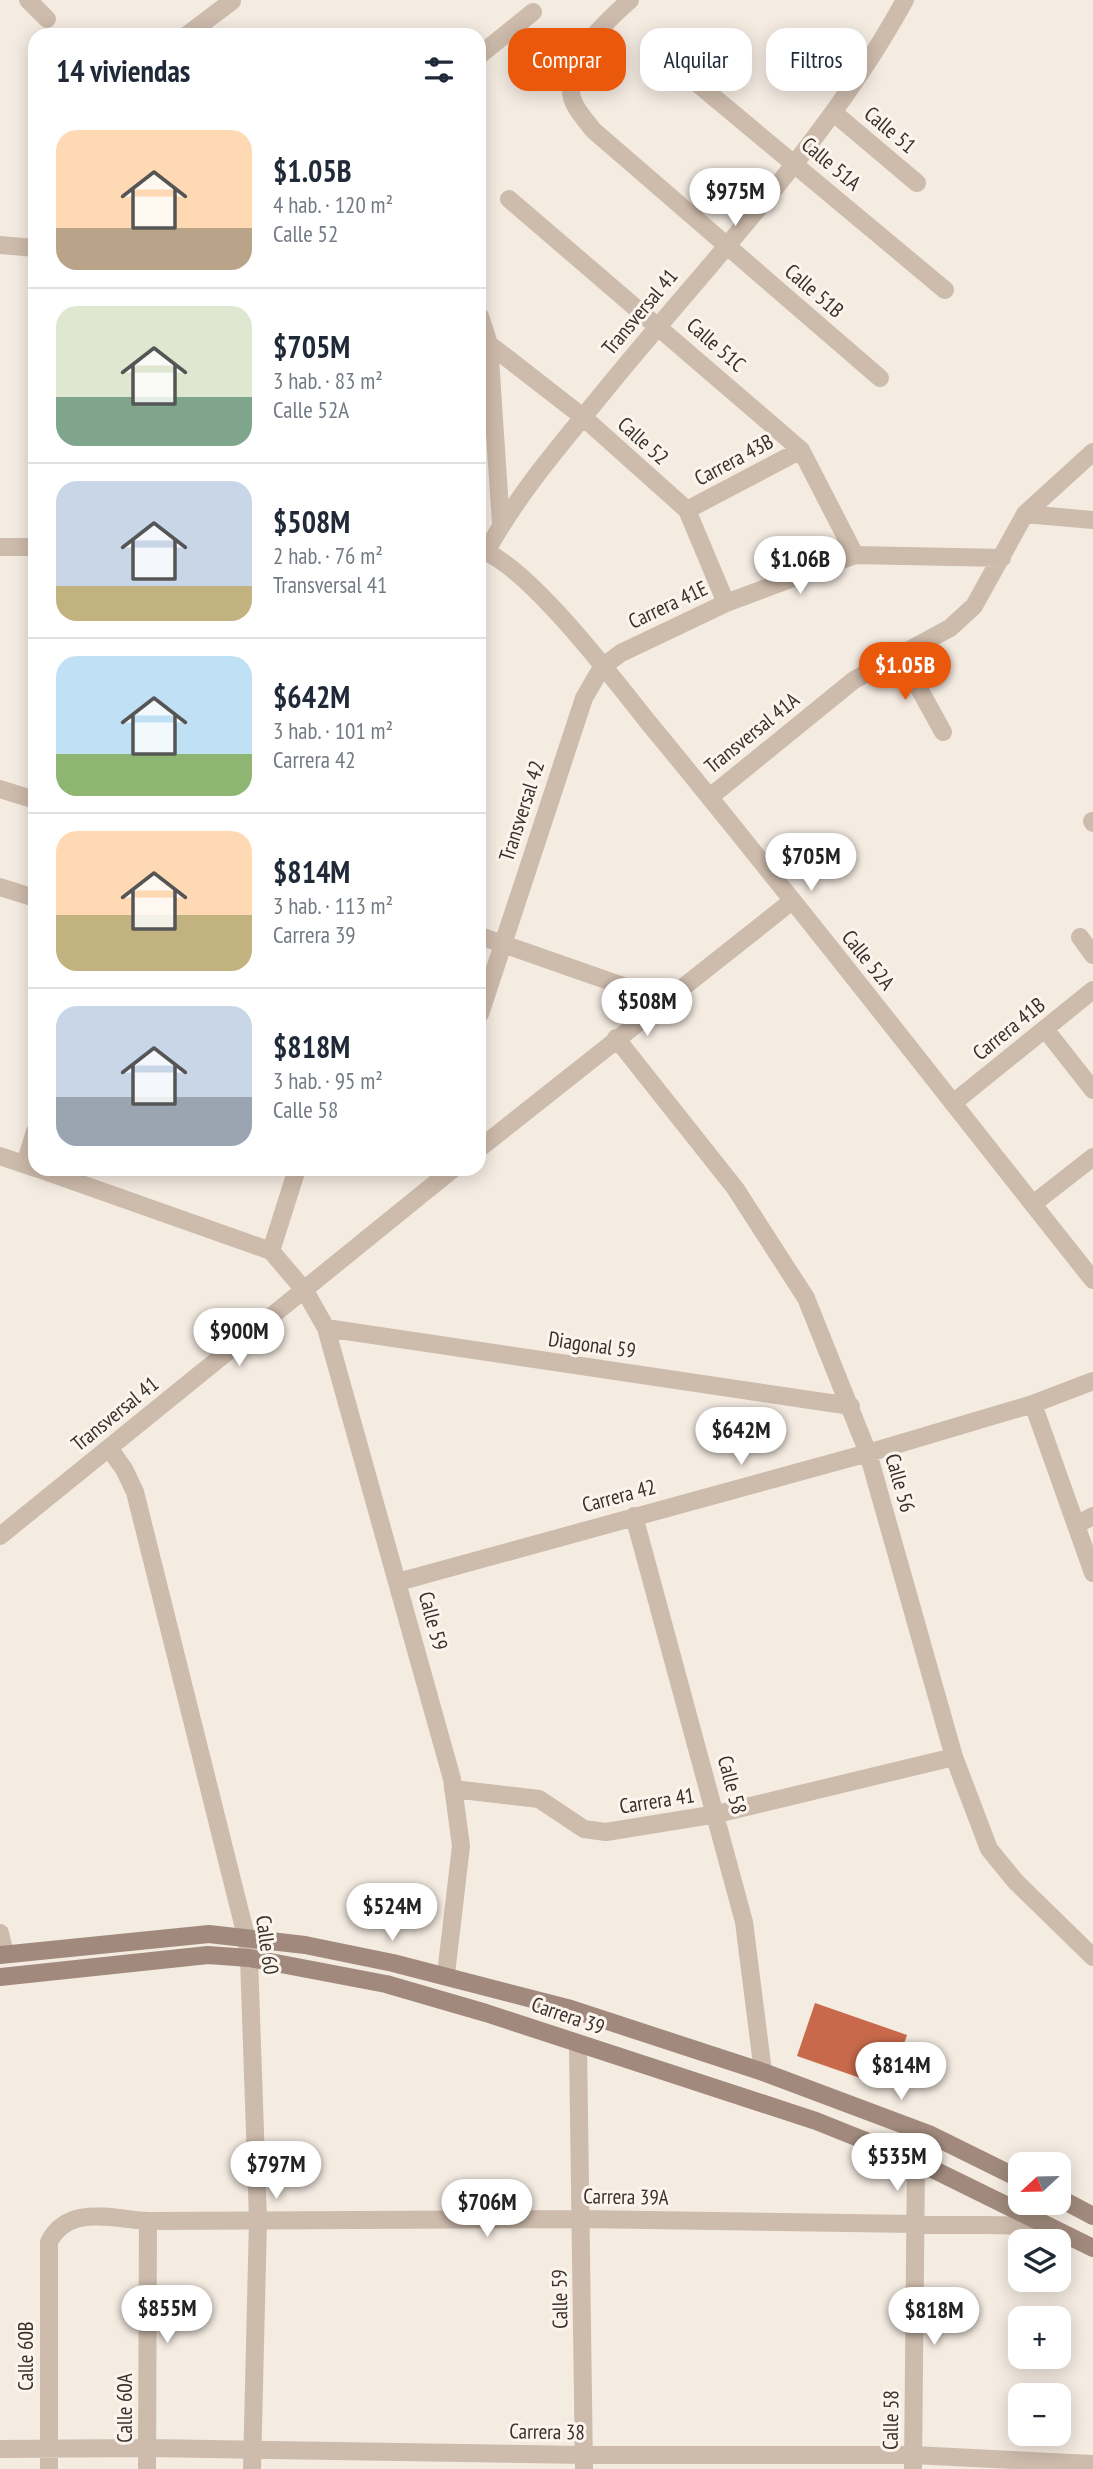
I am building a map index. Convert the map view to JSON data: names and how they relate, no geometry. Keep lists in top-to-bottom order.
{
  "streets": {
    "main road": ["Carrera 39"],
    "street": [
      "Calle 51",
      "Calle 51A",
      "Calle 51B",
      "Transversal 41",
      "Calle 51C",
      "Calle 52",
      "Carrera 43B",
      "Carrera 41E",
      "Transversal 41A",
      "Transversal 42",
      "Calle 52A",
      "Carrera 41B",
      "Diagonal 59",
      "Calle 56",
      "Carrera 42",
      "Calle 59",
      "Calle 58",
      "Carrera 41",
      "Calle 60",
      "Carrera 39A",
      "Calle 60B",
      "Calle 60A",
      "Carrera 38"
    ]
  },
  "crossings": [
    ["Calle 51", "Transversal 41"],
    ["Calle 51A", "Transversal 41"],
    ["Calle 51B", "Transversal 41"],
    ["Transversal 41", "Calle 51C"],
    ["Transversal 41", "Calle 52"],
    ["Transversal 41", "Calle 59"],
    ["Transversal 41", "Calle 60"],
    ["Calle 51C", "Carrera 43B"],
    ["Calle 51C", "Carrera 41E"],
    ["Calle 52", "Carrera 43B"],
    ["Calle 52", "Carrera 41E"],
    ["Carrera 41E", "Transversal 41A"],
    ["Carrera 41E", "Transversal 42"],
    ["Carrera 41E", "Calle 52A"],
    ["Transversal 41A", "Calle 52A"],
    ["Transversal 42", "Calle 52A"],
    ["Calle 52A", "Carrera 41B"],
    ["Diagonal 59", "Calle 56"],
    ["Diagonal 59", "Calle 59"],
    ["Calle 56", "Carrera 42"],
    ["Calle 56", "Carrera 41"],
    ["Carrera 42", "Calle 59"],
    ["Carrera 42", "Calle 58"],
    ["Calle 59", "Carrera 41"],
    ["Calle 59", "Carrera 39"],
    ["Calle 59", "Carrera 39A"],
    ["Calle 59", "Carrera 38"],
    ["Calle 58", "Carrera 41"],
    ["Calle 58", "Carrera 39"],
    ["Calle 58", "Carrera 39A"],
    ["Calle 58", "Carrera 38"],
    ["Calle 60", "Carrera 39"],
    ["Calle 60", "Carrera 39A"],
    ["Calle 60", "Carrera 38"],
    ["Carrera 39", "Carrera 39A"],
    ["Carrera 39A", "Calle 60B"],
    ["Carrera 39A", "Calle 60A"],
    ["Calle 60B", "Carrera 38"],
    ["Calle 60A", "Carrera 38"]
  ],
  "north": "left",
  "page": {
    "chip": ["Comprar", "Alquilar", "Filtros"],
    "heading": "14 viviendas",
    "list": [
      {
        "name": "$1.05B",
        "note": "4 hab. · 120 m² · Calle 52"
      },
      {
        "name": "$705M",
        "note": "3 hab. · 83 m² · Calle 52A"
      },
      {
        "name": "$508M",
        "note": "2 hab. · 76 m² · Transversal 41"
      },
      {
        "name": "$642M",
        "note": "3 hab. · 101 m² · Carrera 42"
      },
      {
        "name": "$814M",
        "note": "3 hab. · 113 m² · Carrera 39"
      },
      {
        "name": "$818M",
        "note": "3 hab. · 95 m² · Calle 58"
      }
    ],
    "price": [
      "$975M",
      "$1.06B",
      "$1.05B",
      "$705M",
      "$508M",
      "$900M",
      "$642M",
      "$524M",
      "$814M",
      "$535M",
      "$797M",
      "$706M",
      "$855M",
      "$818M"
    ],
    "map_buttons": ["+", "−"]
  }
}
